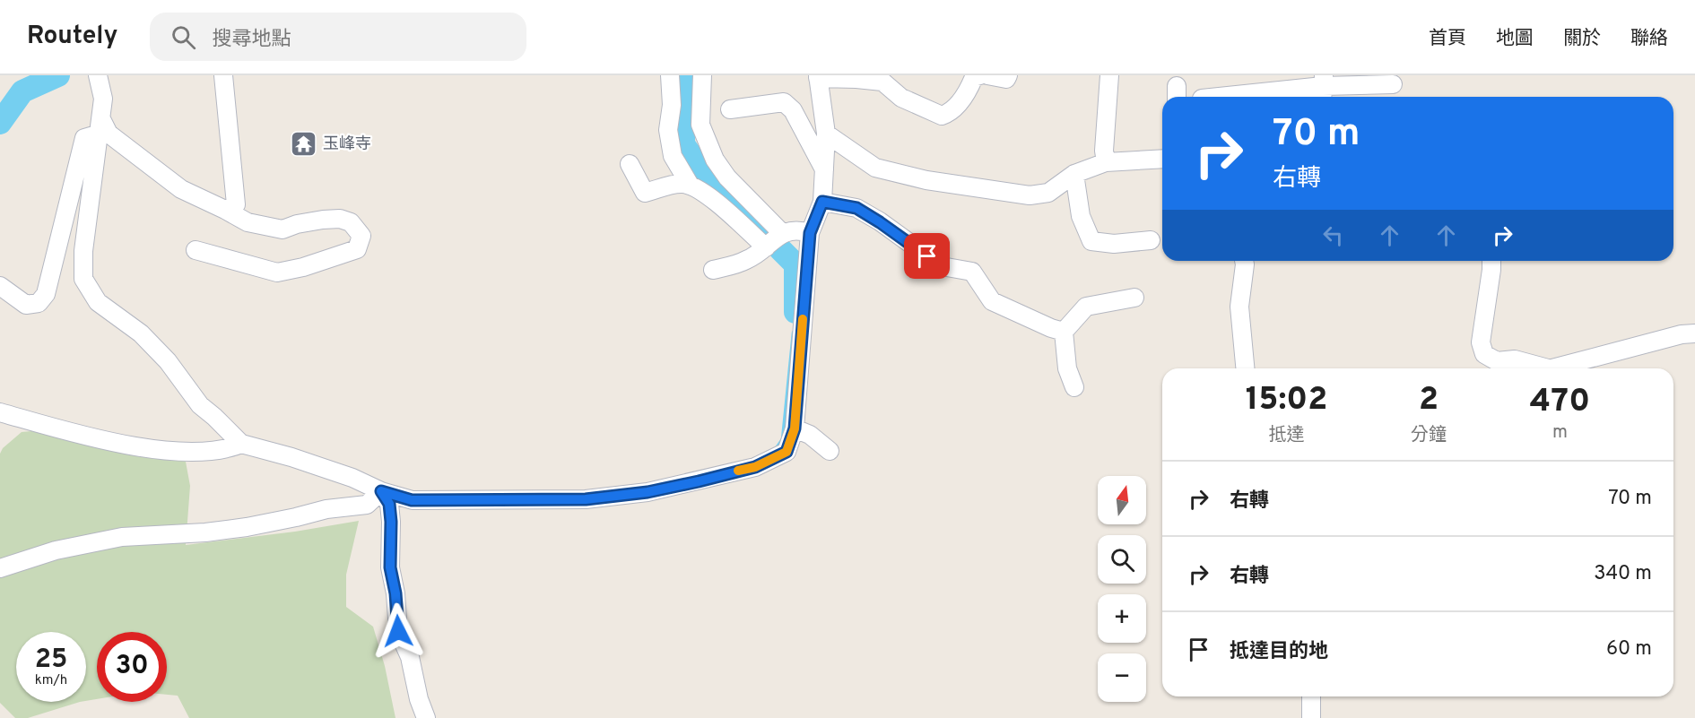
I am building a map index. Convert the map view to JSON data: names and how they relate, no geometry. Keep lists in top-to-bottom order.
{
  "places": {
    "temple": ["玉峰寺"]
  },
  "north": "top",
  "page": {
    "header": "Routely",
    "search": "搜尋地點",
    "nav": [
      "首頁",
      "地圖",
      "關於",
      "聯絡"
    ],
    "turn": ["70 m", "右轉"],
    "eta": [
      "15:02",
      "抵達",
      "2",
      "分鐘",
      "470",
      "m"
    ],
    "list": [
      {
        "name": "右轉",
        "value": "70 m"
      },
      {
        "name": "右轉",
        "value": "340 m"
      },
      {
        "name": "抵達目的地",
        "value": "60 m"
      }
    ],
    "map_buttons": ["+", "−"],
    "speed": "25 km/h",
    "limit": "30"
  }
}
